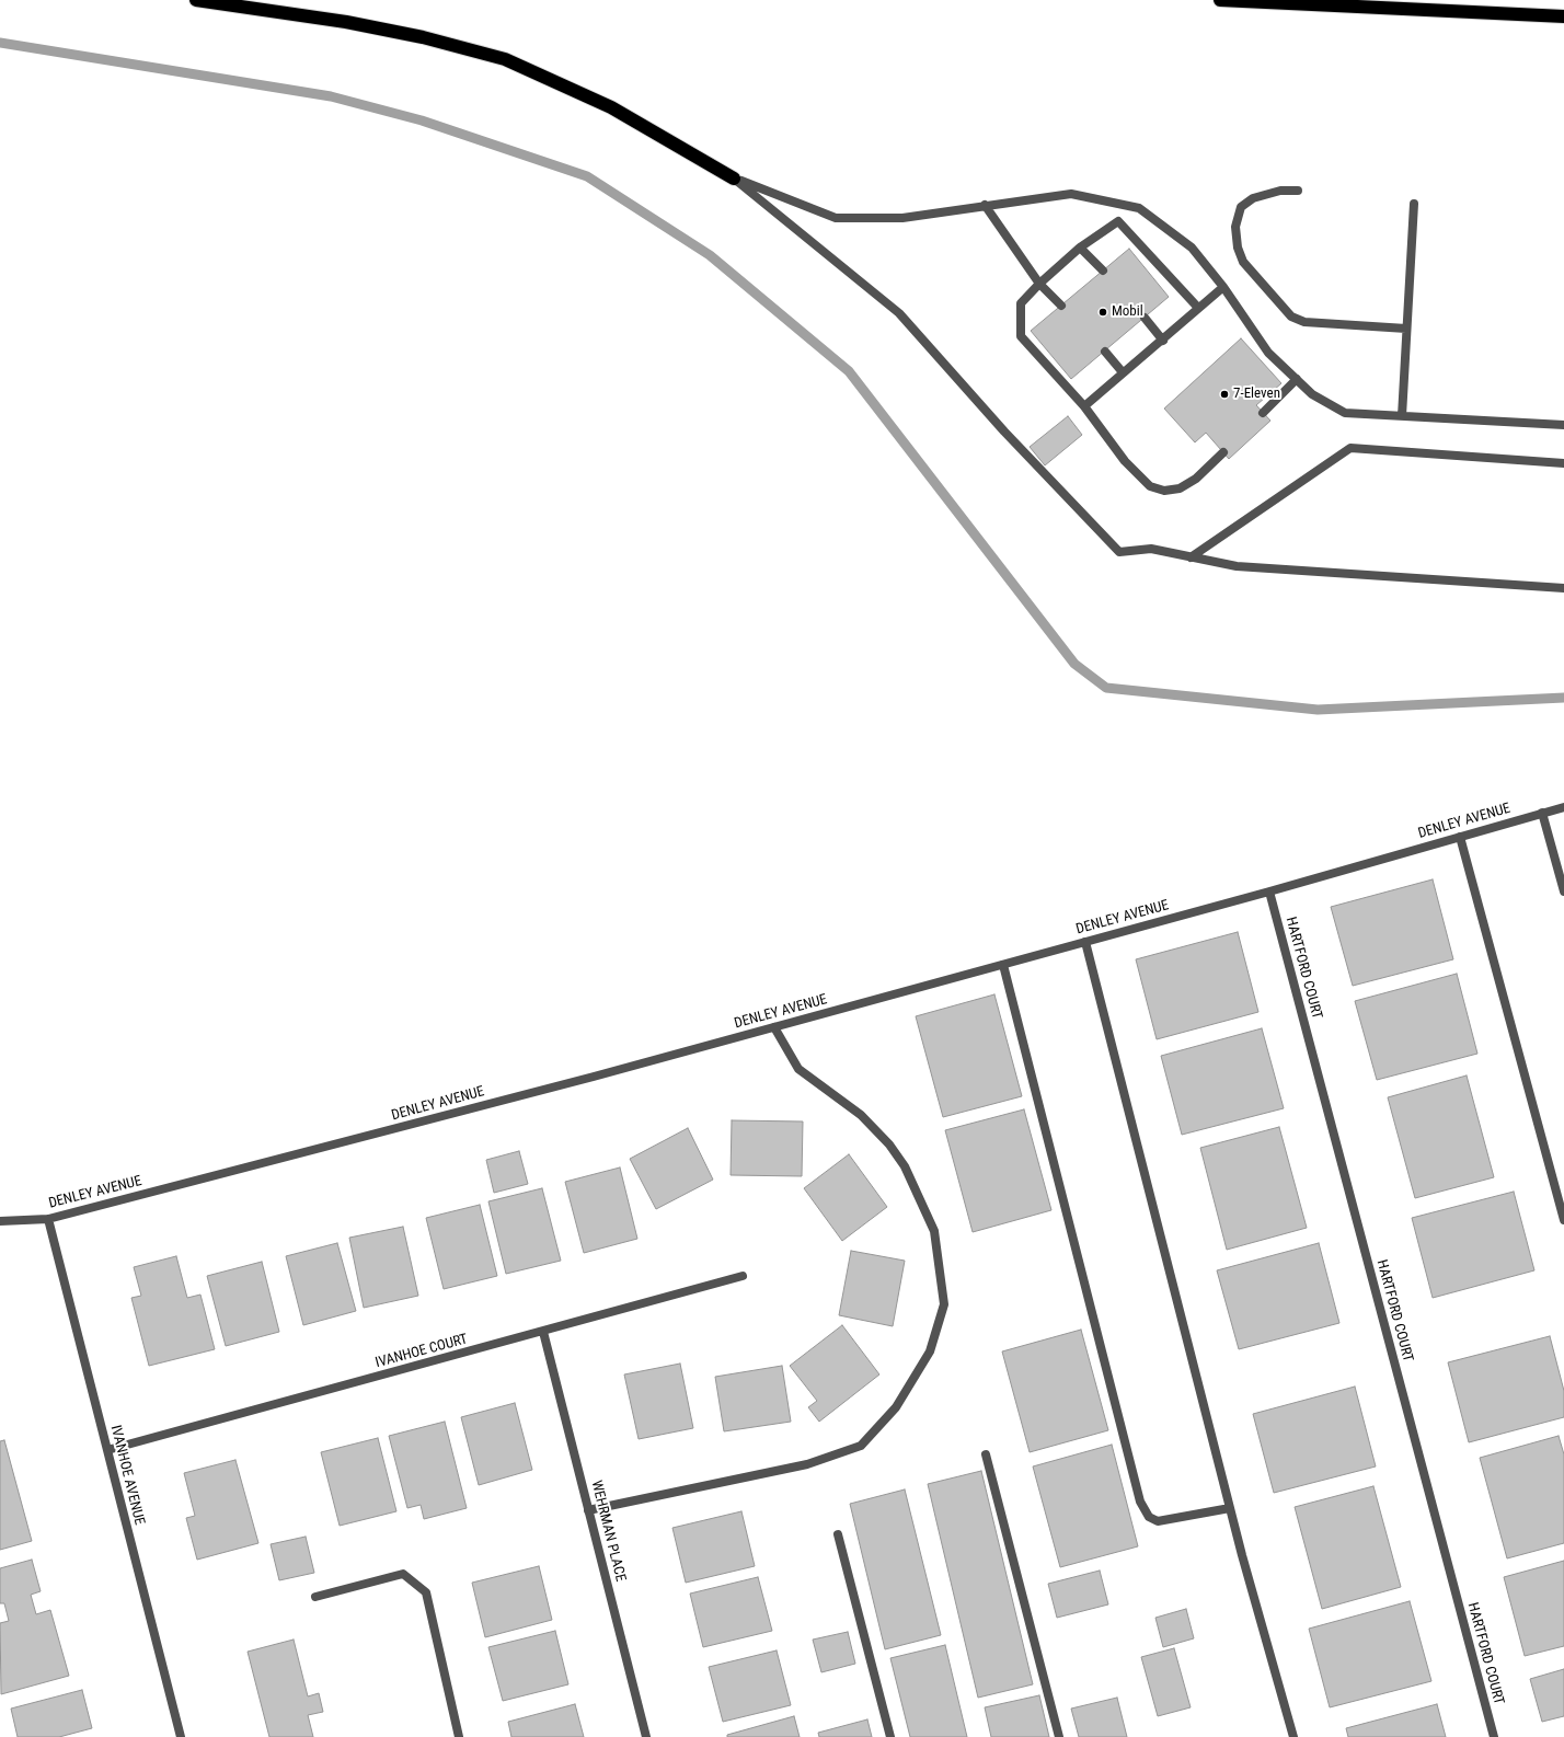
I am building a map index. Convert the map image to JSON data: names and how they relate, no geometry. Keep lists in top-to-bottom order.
{
  "streets": {
    "street": [
      "DENLEY AVENUE",
      "HARTFORD COURT",
      "IVANHOE COURT",
      "IVANHOE AVENUE",
      "WEHRMAN PLACE"
    ]
  },
  "crossings": [
    ["DENLEY AVENUE", "HARTFORD COURT"],
    ["DENLEY AVENUE", "IVANHOE AVENUE"],
    ["IVANHOE COURT", "IVANHOE AVENUE"],
    ["IVANHOE COURT", "WEHRMAN PLACE"]
  ],
  "places": ["Mobil", "7-Eleven"]
}
